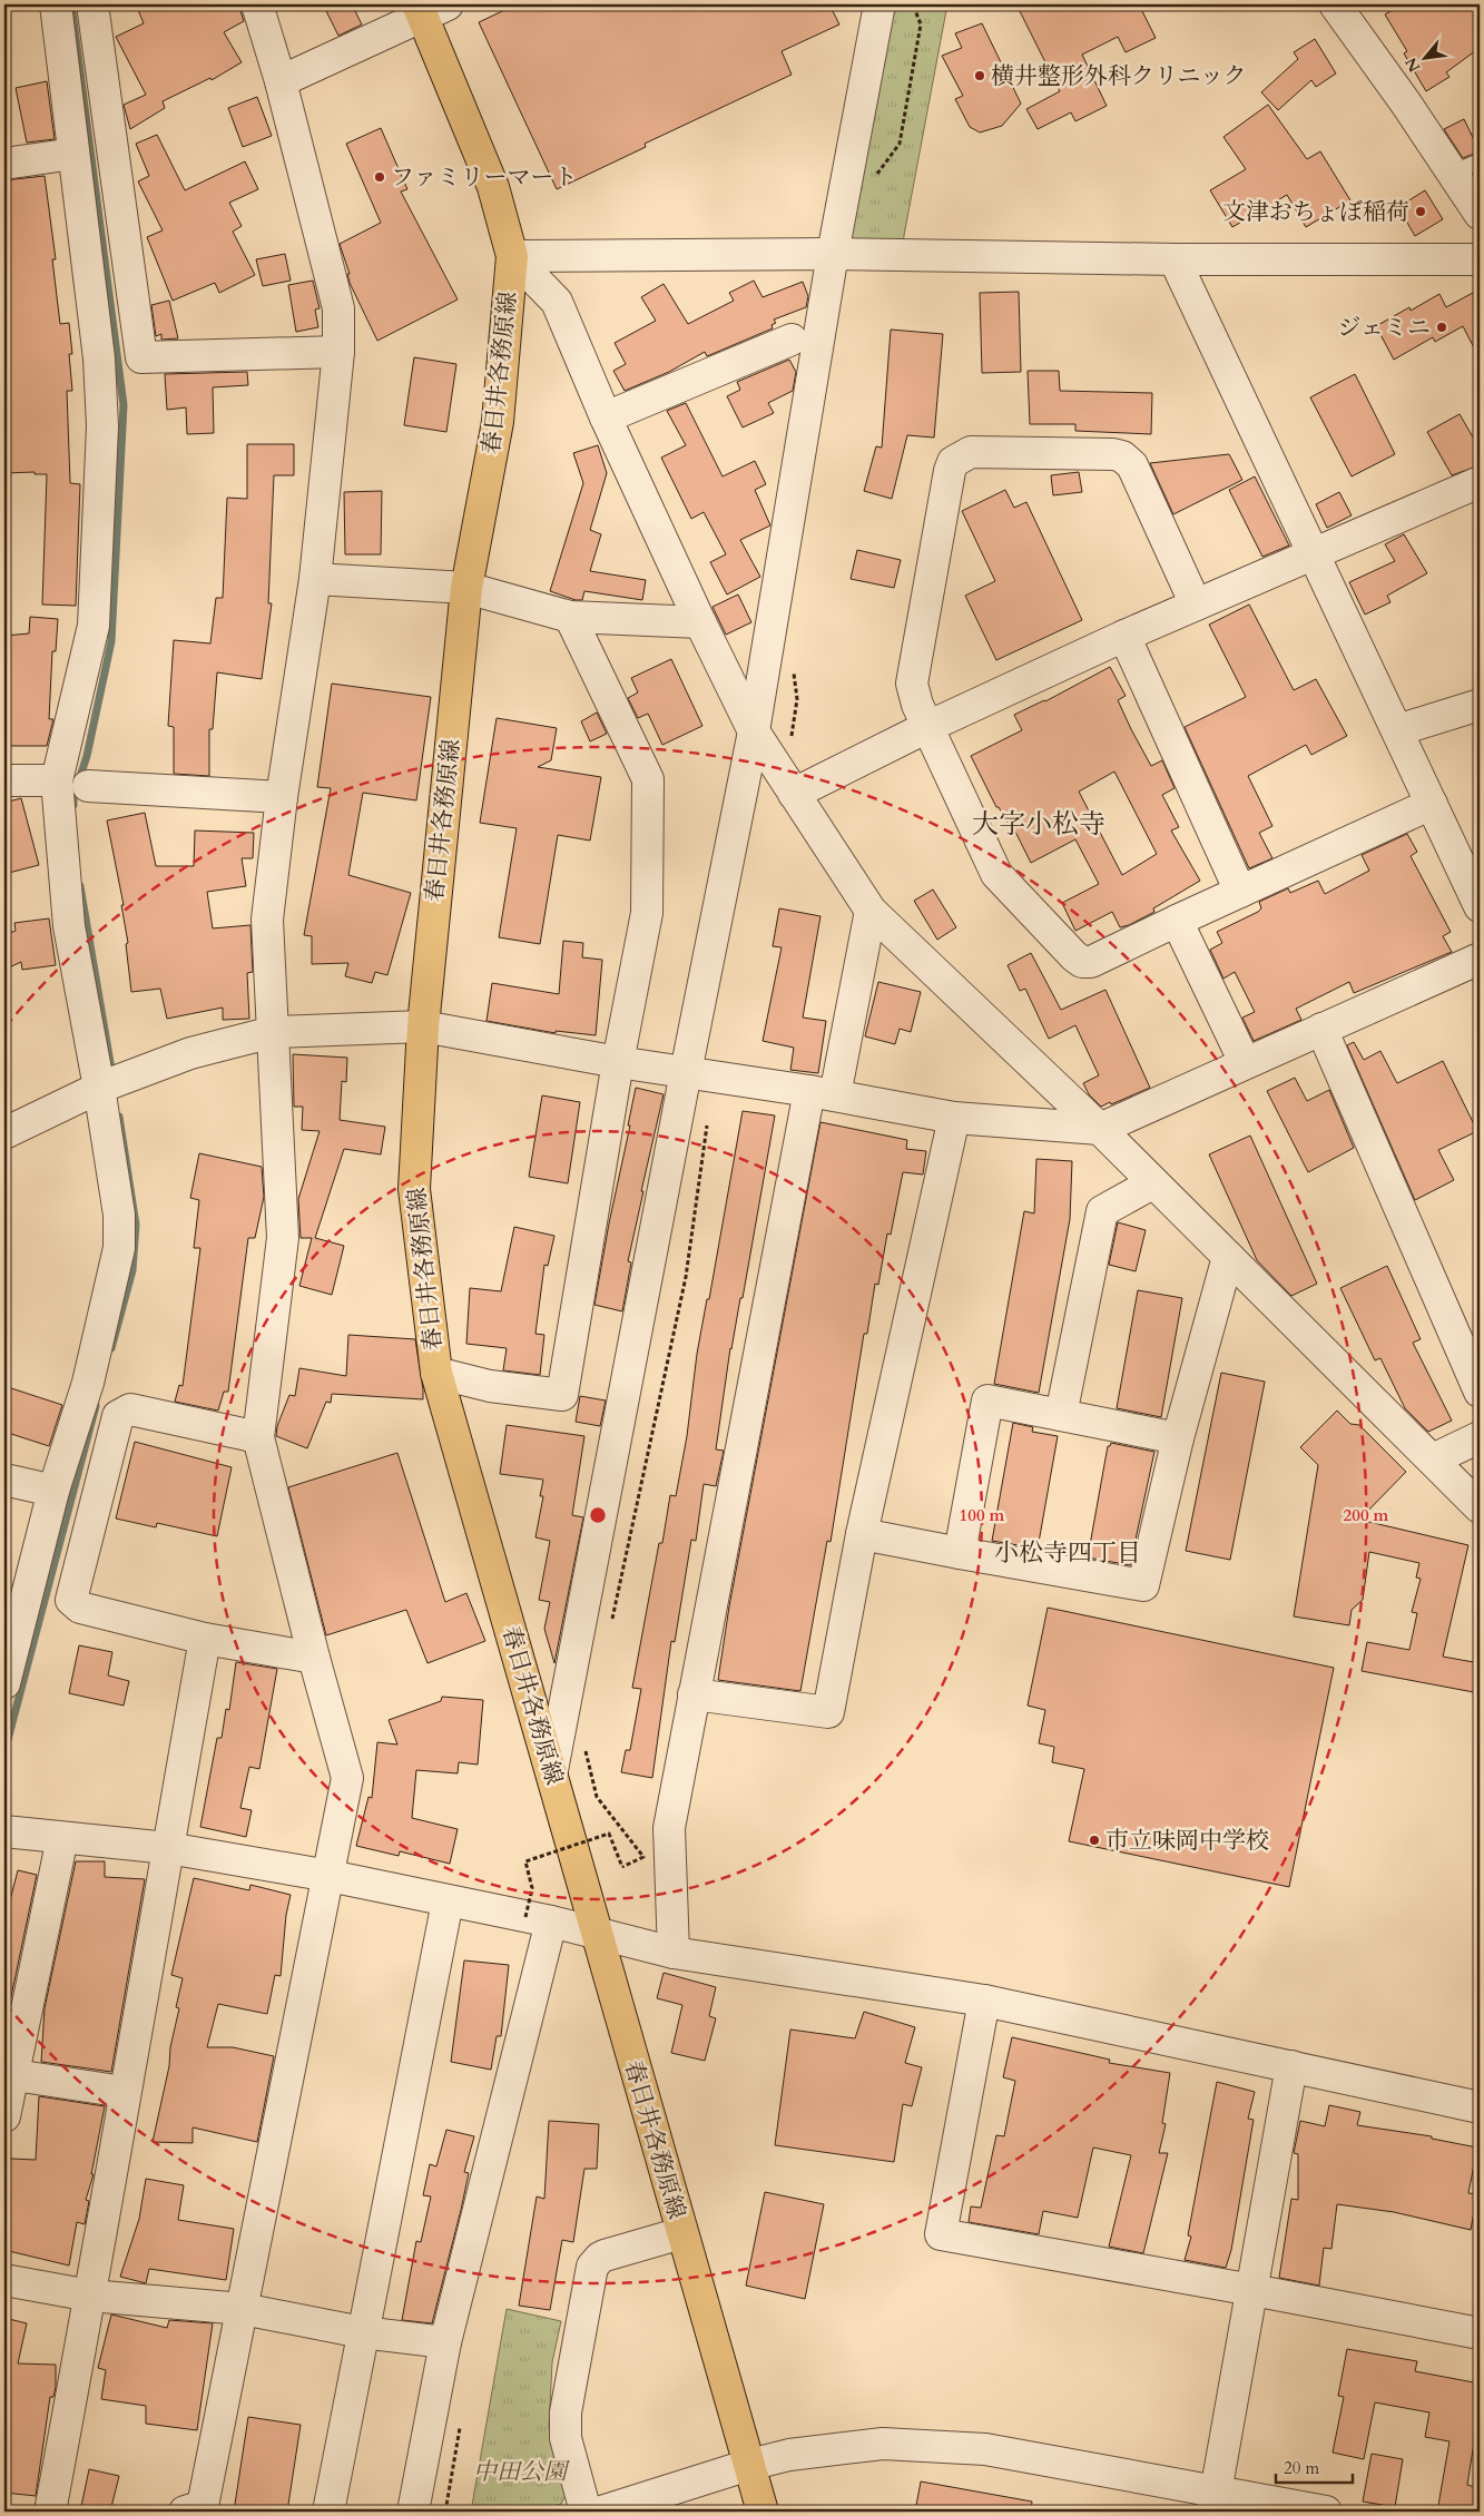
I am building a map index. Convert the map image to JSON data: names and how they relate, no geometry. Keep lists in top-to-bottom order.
{
  "streets": {
    "main road": ["春日井各務原線"]
  },
  "districts": ["大字小松寺", "小松寺四丁目"],
  "parks": ["中田公園"],
  "places": [
    "横井整形外科クリニック",
    "ファミリーマート",
    "文津おちょぼ稲荷",
    "ジェミニ",
    "市立味岡中学校"
  ],
  "scale_bar": "20 m",
  "north": "bottom left",
  "rings": ["100 m", "200 m"]
}
